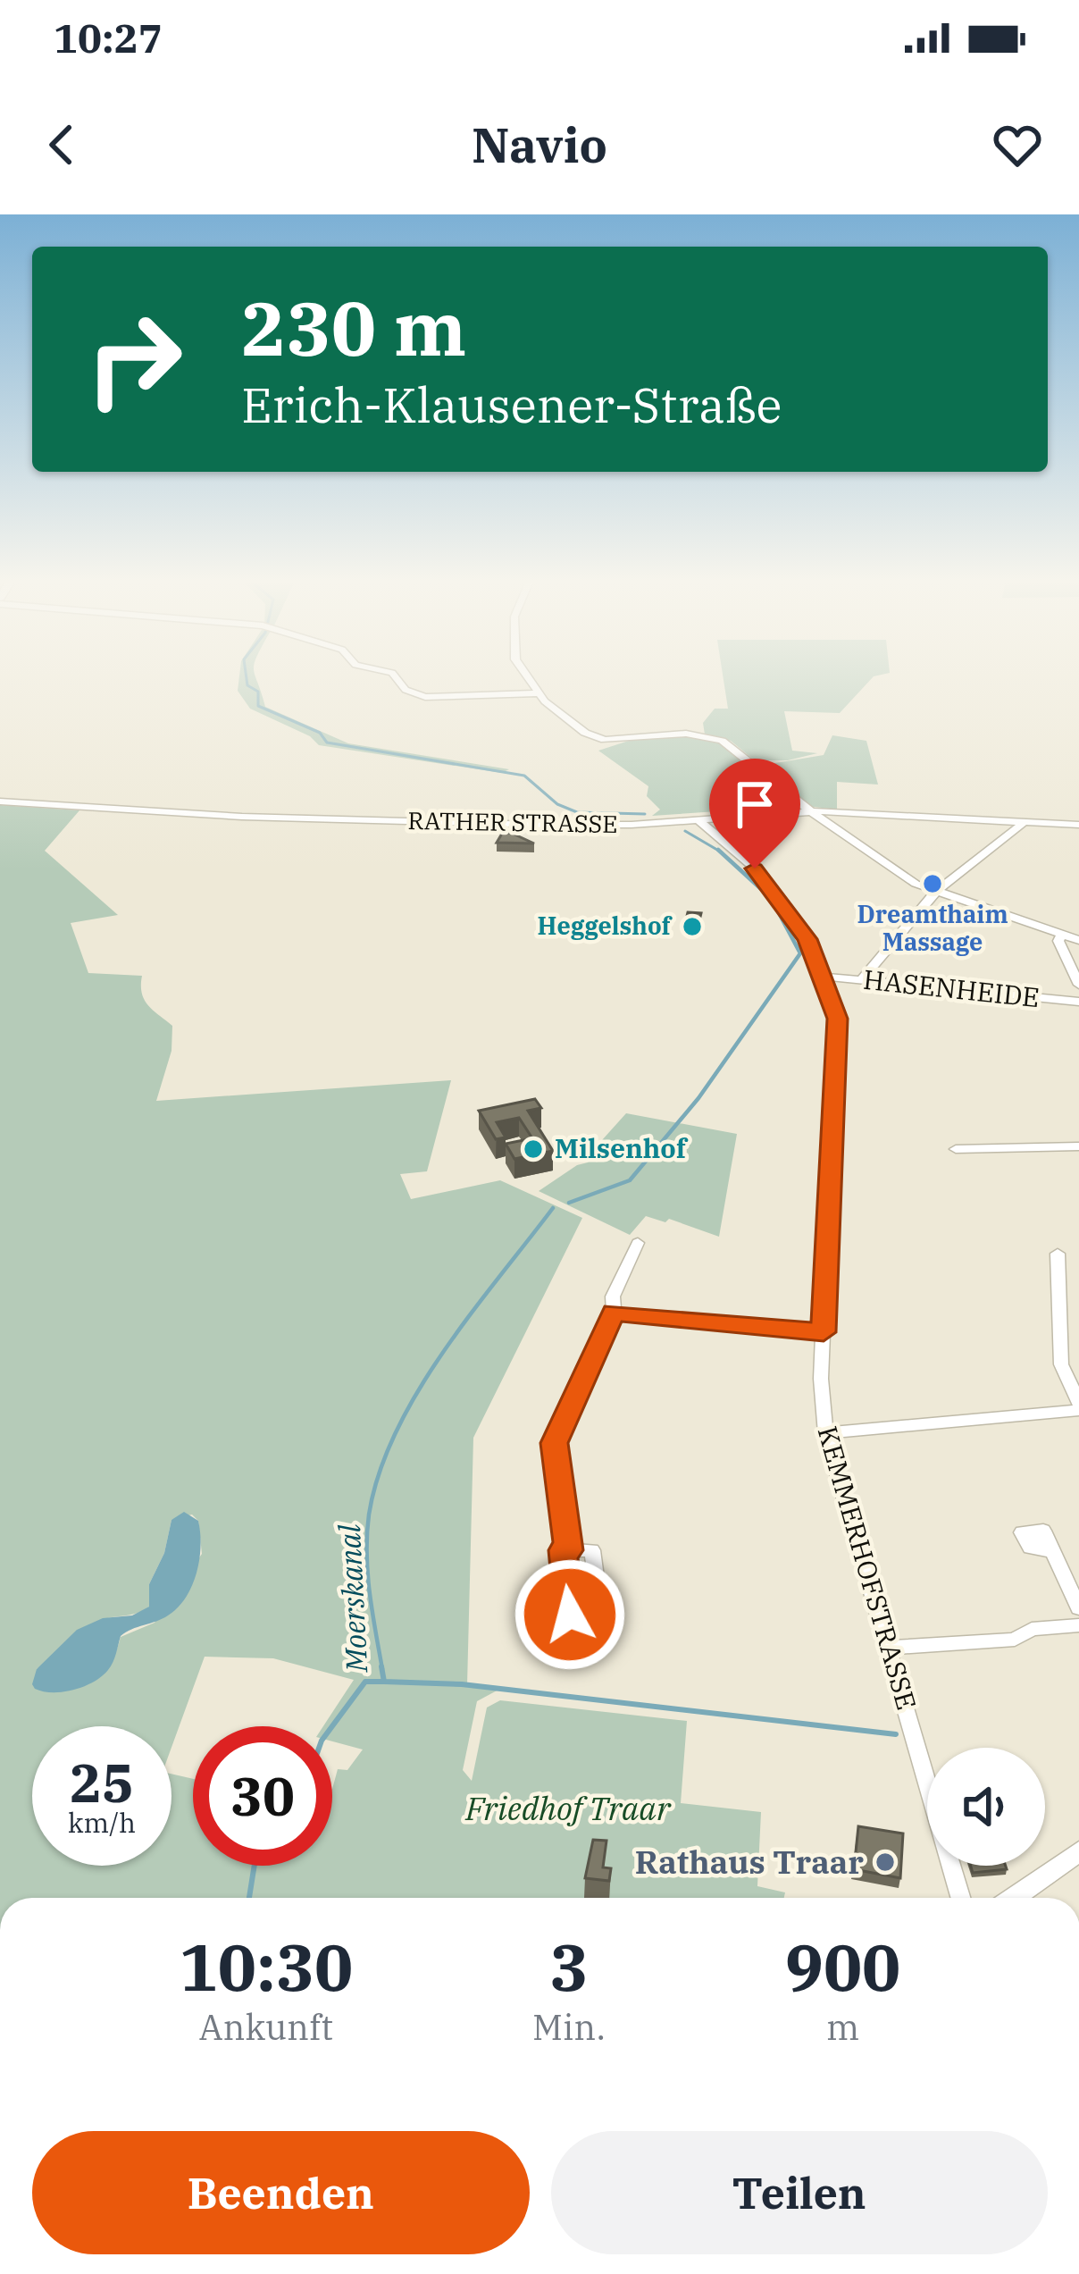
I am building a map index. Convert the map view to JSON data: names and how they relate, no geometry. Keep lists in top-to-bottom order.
{
  "streets": {
    "street": ["RATHER STRASSE", "HASENHEIDE", "KEMMERHOFSTRASSE"]
  },
  "crossings": [
    ["RATHER STRASSE", "KEMMERHOFSTRASSE"],
    ["HASENHEIDE", "KEMMERHOFSTRASSE"]
  ],
  "water": ["Moerskanal"],
  "parks": ["Friedhof Traar"],
  "places": [
    "Dreamthaim Massage",
    "Heggelshof",
    "Milsenhof",
    "Rathaus Traar"
  ],
  "page": {
    "status": "10:27",
    "header": "Navio",
    "turn": ["230 m", "Erich-Klausener-Straße"],
    "speed": "25 km/h",
    "limit": "30",
    "eta": [
      "10:30",
      "Ankunft",
      "3",
      "Min.",
      "900",
      "m"
    ],
    "buttons": ["Beenden", "Teilen"]
  }
}
